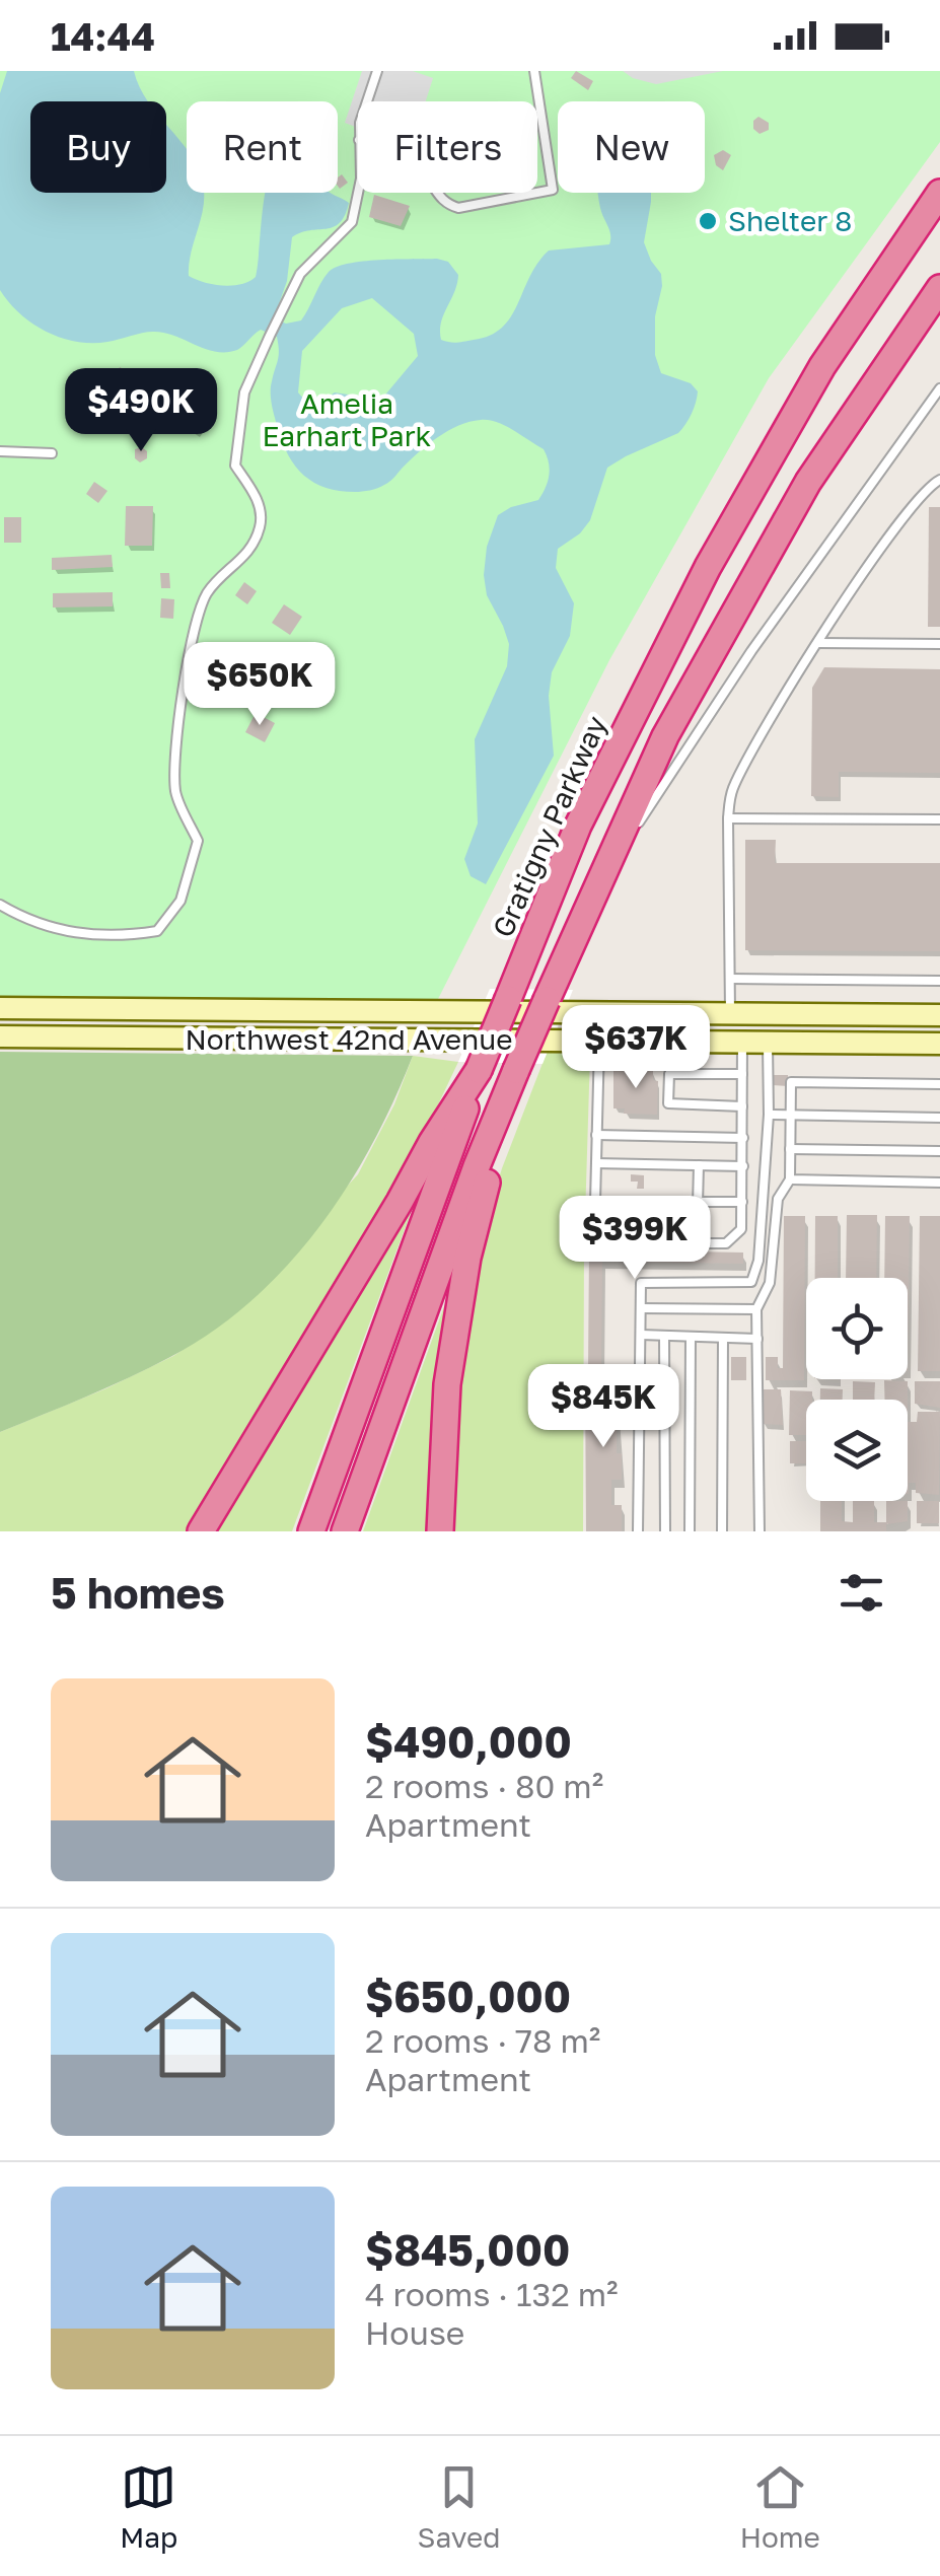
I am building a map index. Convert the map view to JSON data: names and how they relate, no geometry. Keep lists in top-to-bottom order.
{
  "streets": {
    "highway": ["Gratigny Parkway"],
    "main road": ["Northwest 42nd Avenue"]
  },
  "parks": ["Amelia Earhart Park"],
  "places": ["Shelter 8"],
  "page": {
    "status": "14:44",
    "chip": [
      "Buy",
      "Rent",
      "Filters",
      "New"
    ],
    "price": [
      "$490K",
      "$650K",
      "$637K",
      "$399K",
      "$845K"
    ],
    "heading": "5 homes",
    "list": [
      {
        "name": "$490,000",
        "note": "2 rooms · 80 m² · Apartment"
      },
      {
        "name": "$650,000",
        "note": "2 rooms · 78 m² · Apartment"
      },
      {
        "name": "$845,000",
        "note": "4 rooms · 132 m² · House"
      }
    ],
    "tabs": ["Map", "Saved", "Home"]
  }
}
